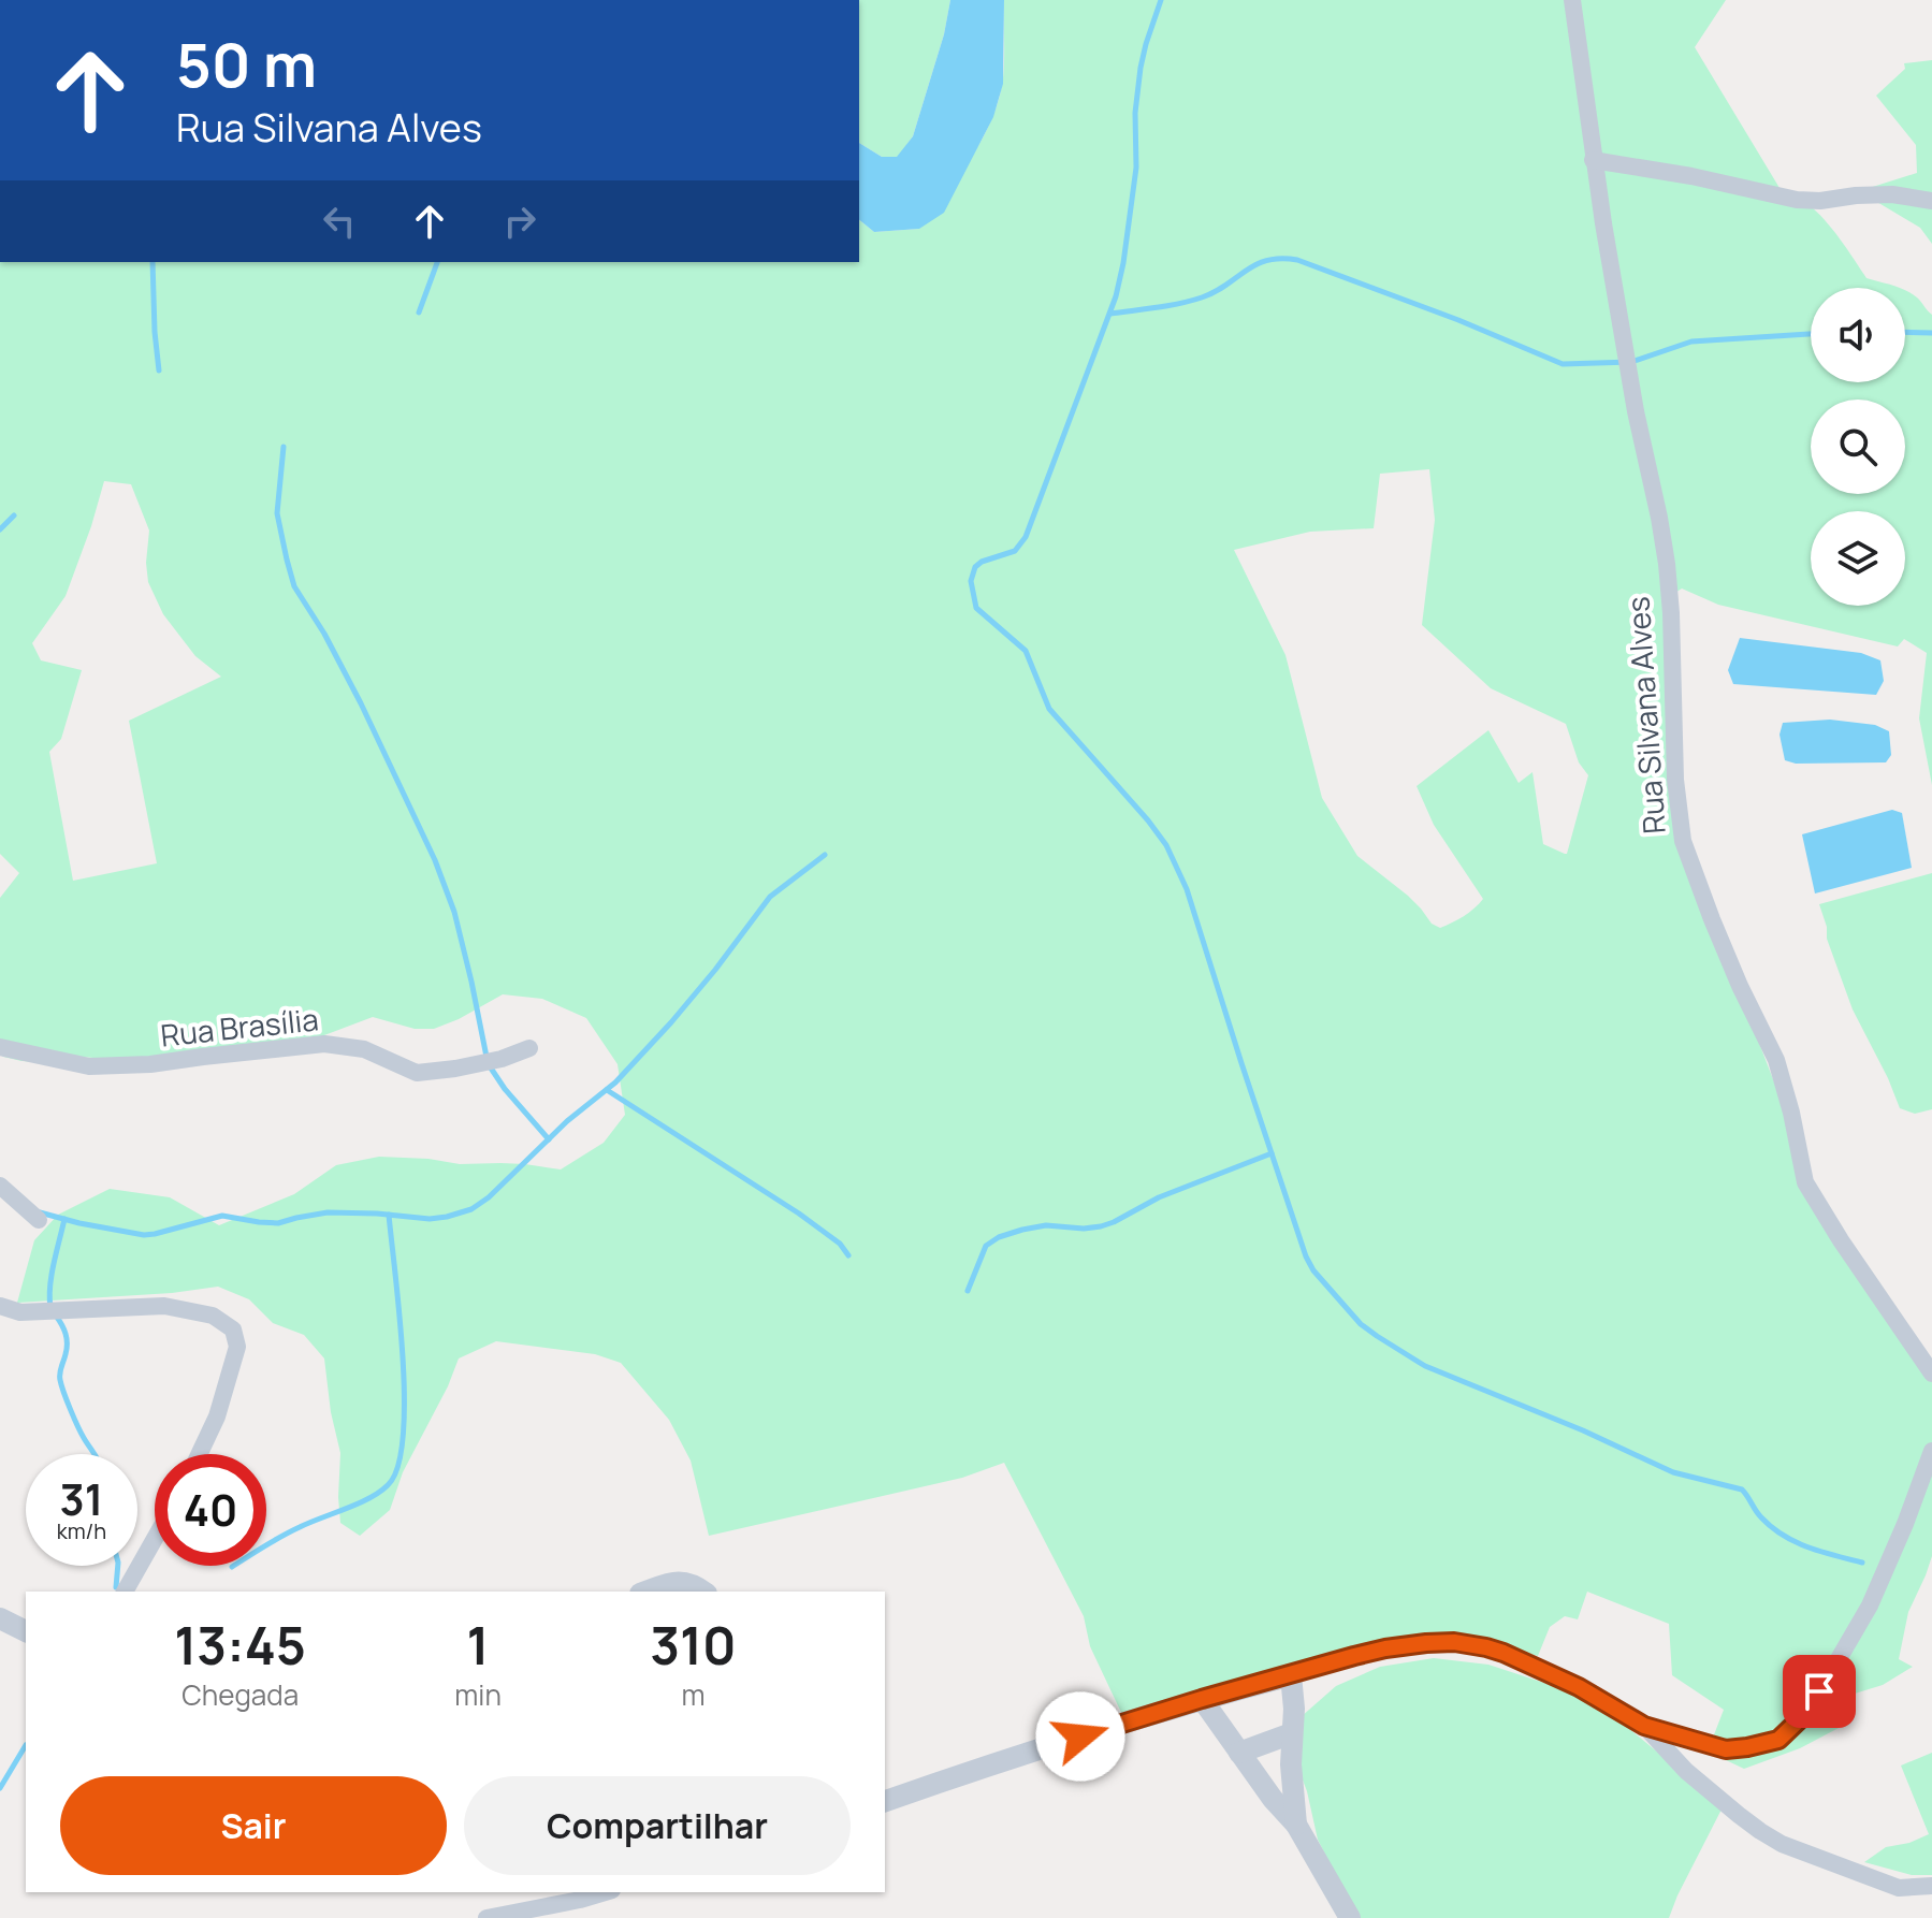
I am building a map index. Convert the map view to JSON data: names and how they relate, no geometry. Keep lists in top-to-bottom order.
{
  "streets": {
    "street": ["Rua Silvana Alves", "Rua Brasília"]
  },
  "page": {
    "turn": ["50 m", "Rua Silvana Alves"],
    "speed": "31 km/h",
    "limit": "40",
    "eta": [
      "13:45",
      "Chegada",
      "1",
      "min",
      "310",
      "m"
    ],
    "buttons": ["Sair", "Compartilhar"]
  }
}
